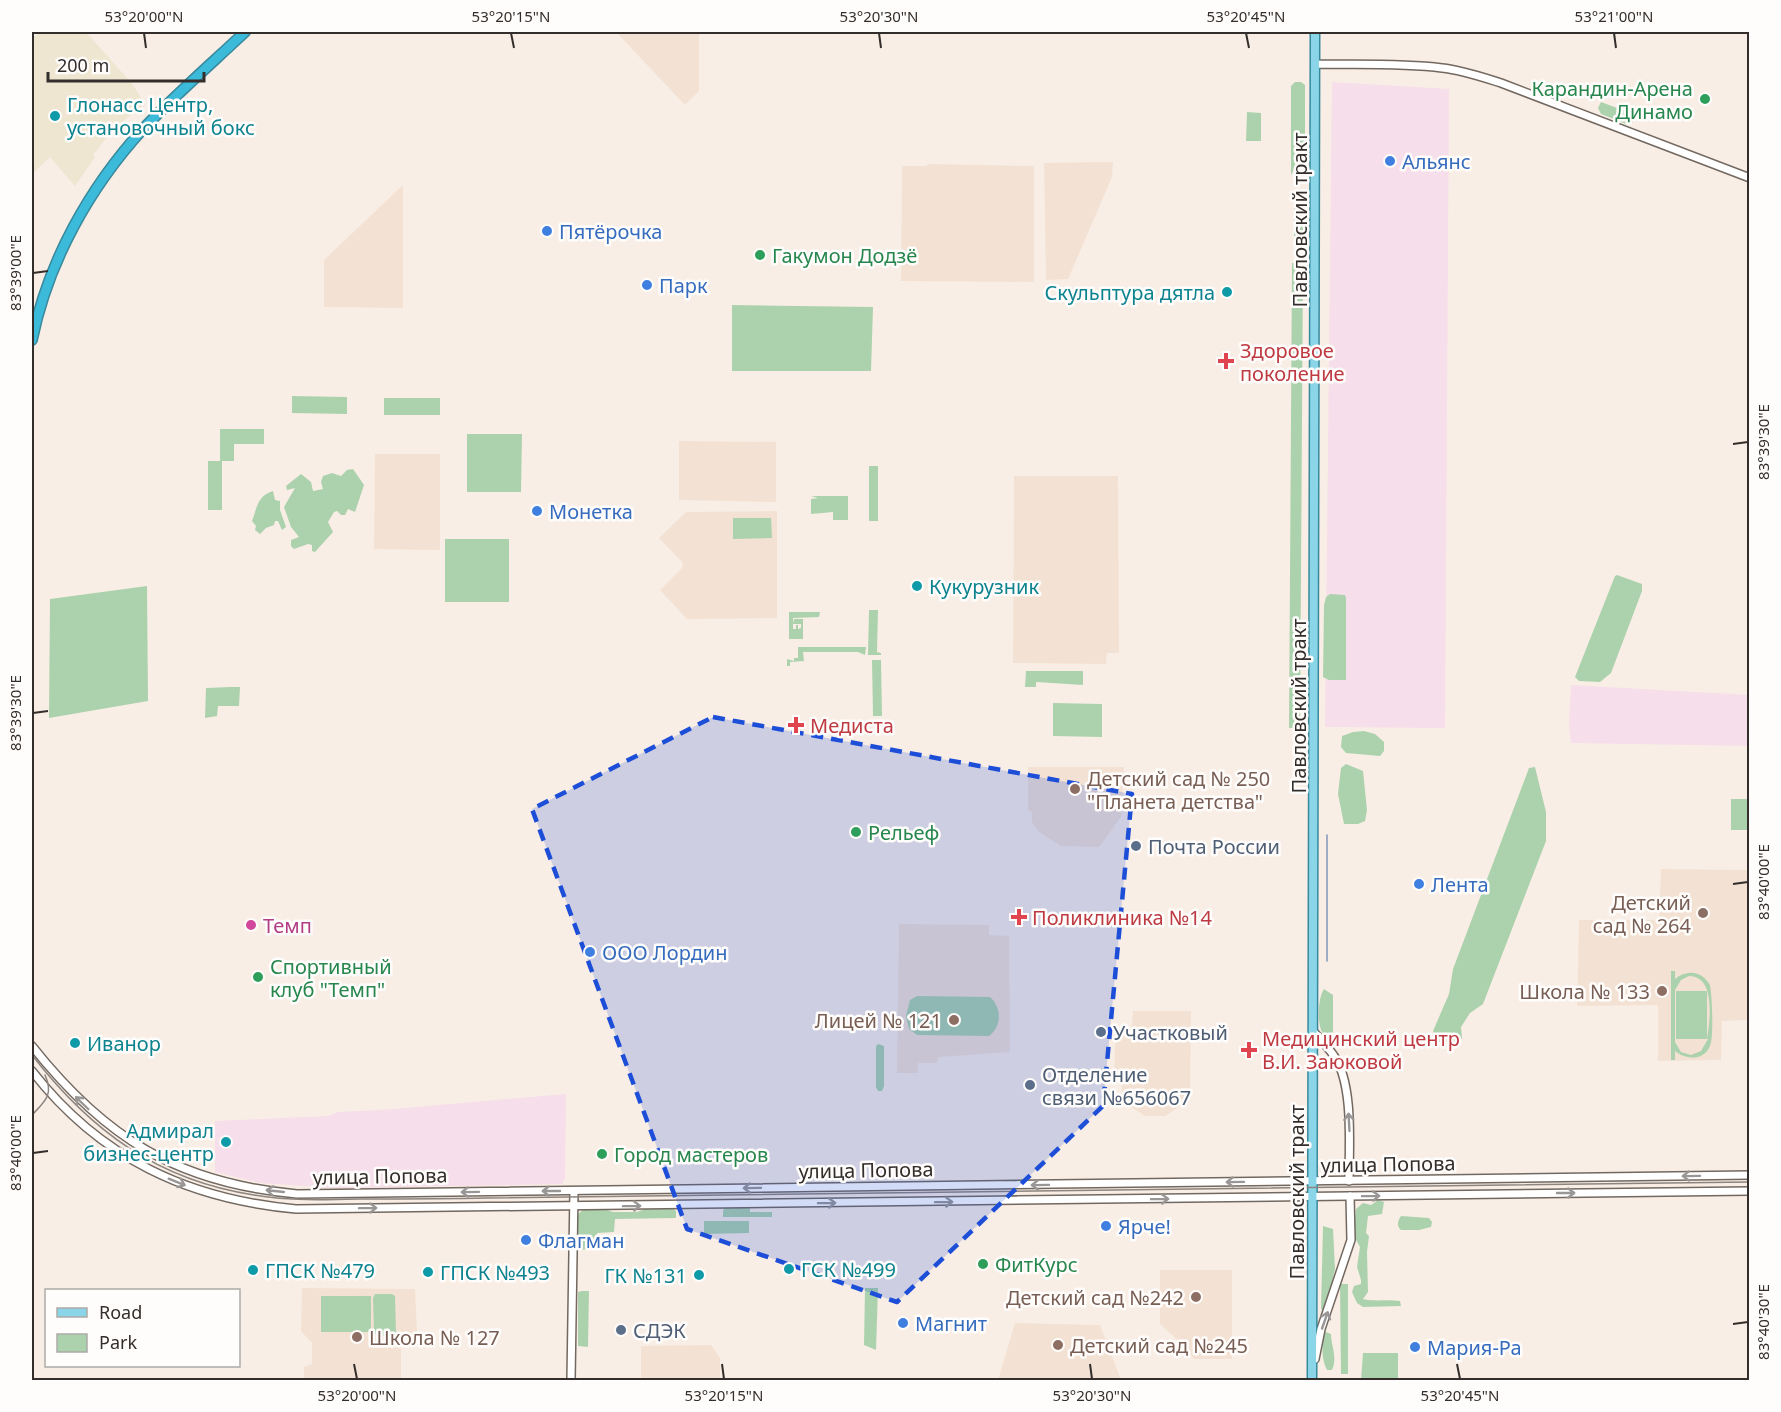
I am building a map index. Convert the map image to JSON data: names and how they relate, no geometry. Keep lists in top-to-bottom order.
{
  "streets": {
    "main road": ["Павловский тракт", "улица Попова"]
  },
  "crossings": [
    ["Павловский тракт", "улица Попова"]
  ],
  "places": {
    "other": [
      "Карандин-Арена Динамо",
      "Глонасс Центр, установочный бокс",
      "Альянс",
      "Пятёрочка",
      "Гакумон Додзё",
      "Парк",
      "Скульптура дятла",
      "Монетка",
      "Кукурузник",
      "Детский сад № 250 \"Планета детства\"",
      "Рельеф",
      "Почта России",
      "Лента",
      "Детский сад № 264",
      "Темп",
      "ООО Лордин",
      "Спортивный клуб \"Темп\"",
      "Школа № 133",
      "Лицей № 121",
      "Участковый",
      "Иванор",
      "Отделение связи №656067",
      "Адмирал бизнес-центр",
      "Город мастеров",
      "Ярче!",
      "Флагман",
      "ФитКурс",
      "ГСК №499",
      "ГПСК №479",
      "ГПСК №493",
      "ГК №131",
      "Детский сад №242",
      "Магнит",
      "СДЭК",
      "Школа № 127",
      "Детский сад №245",
      "Мария-Ра"
    ],
    "health": [
      "Здоровое поколение",
      "Медиста",
      "Поликлиника №14",
      "Медицинский центр В.И. Заюковой"
    ]
  },
  "legend": ["Road", "Park"],
  "scale_bar": "200 m",
  "coordinates": [
    "53°20'00\"N",
    "53°20'15\"N",
    "53°20'30\"N",
    "53°20'45\"N",
    "53°21'00\"N",
    "83°39'00\"E",
    "83°39'30\"E",
    "83°40'00\"E",
    "83°40'30\"E"
  ]
}
